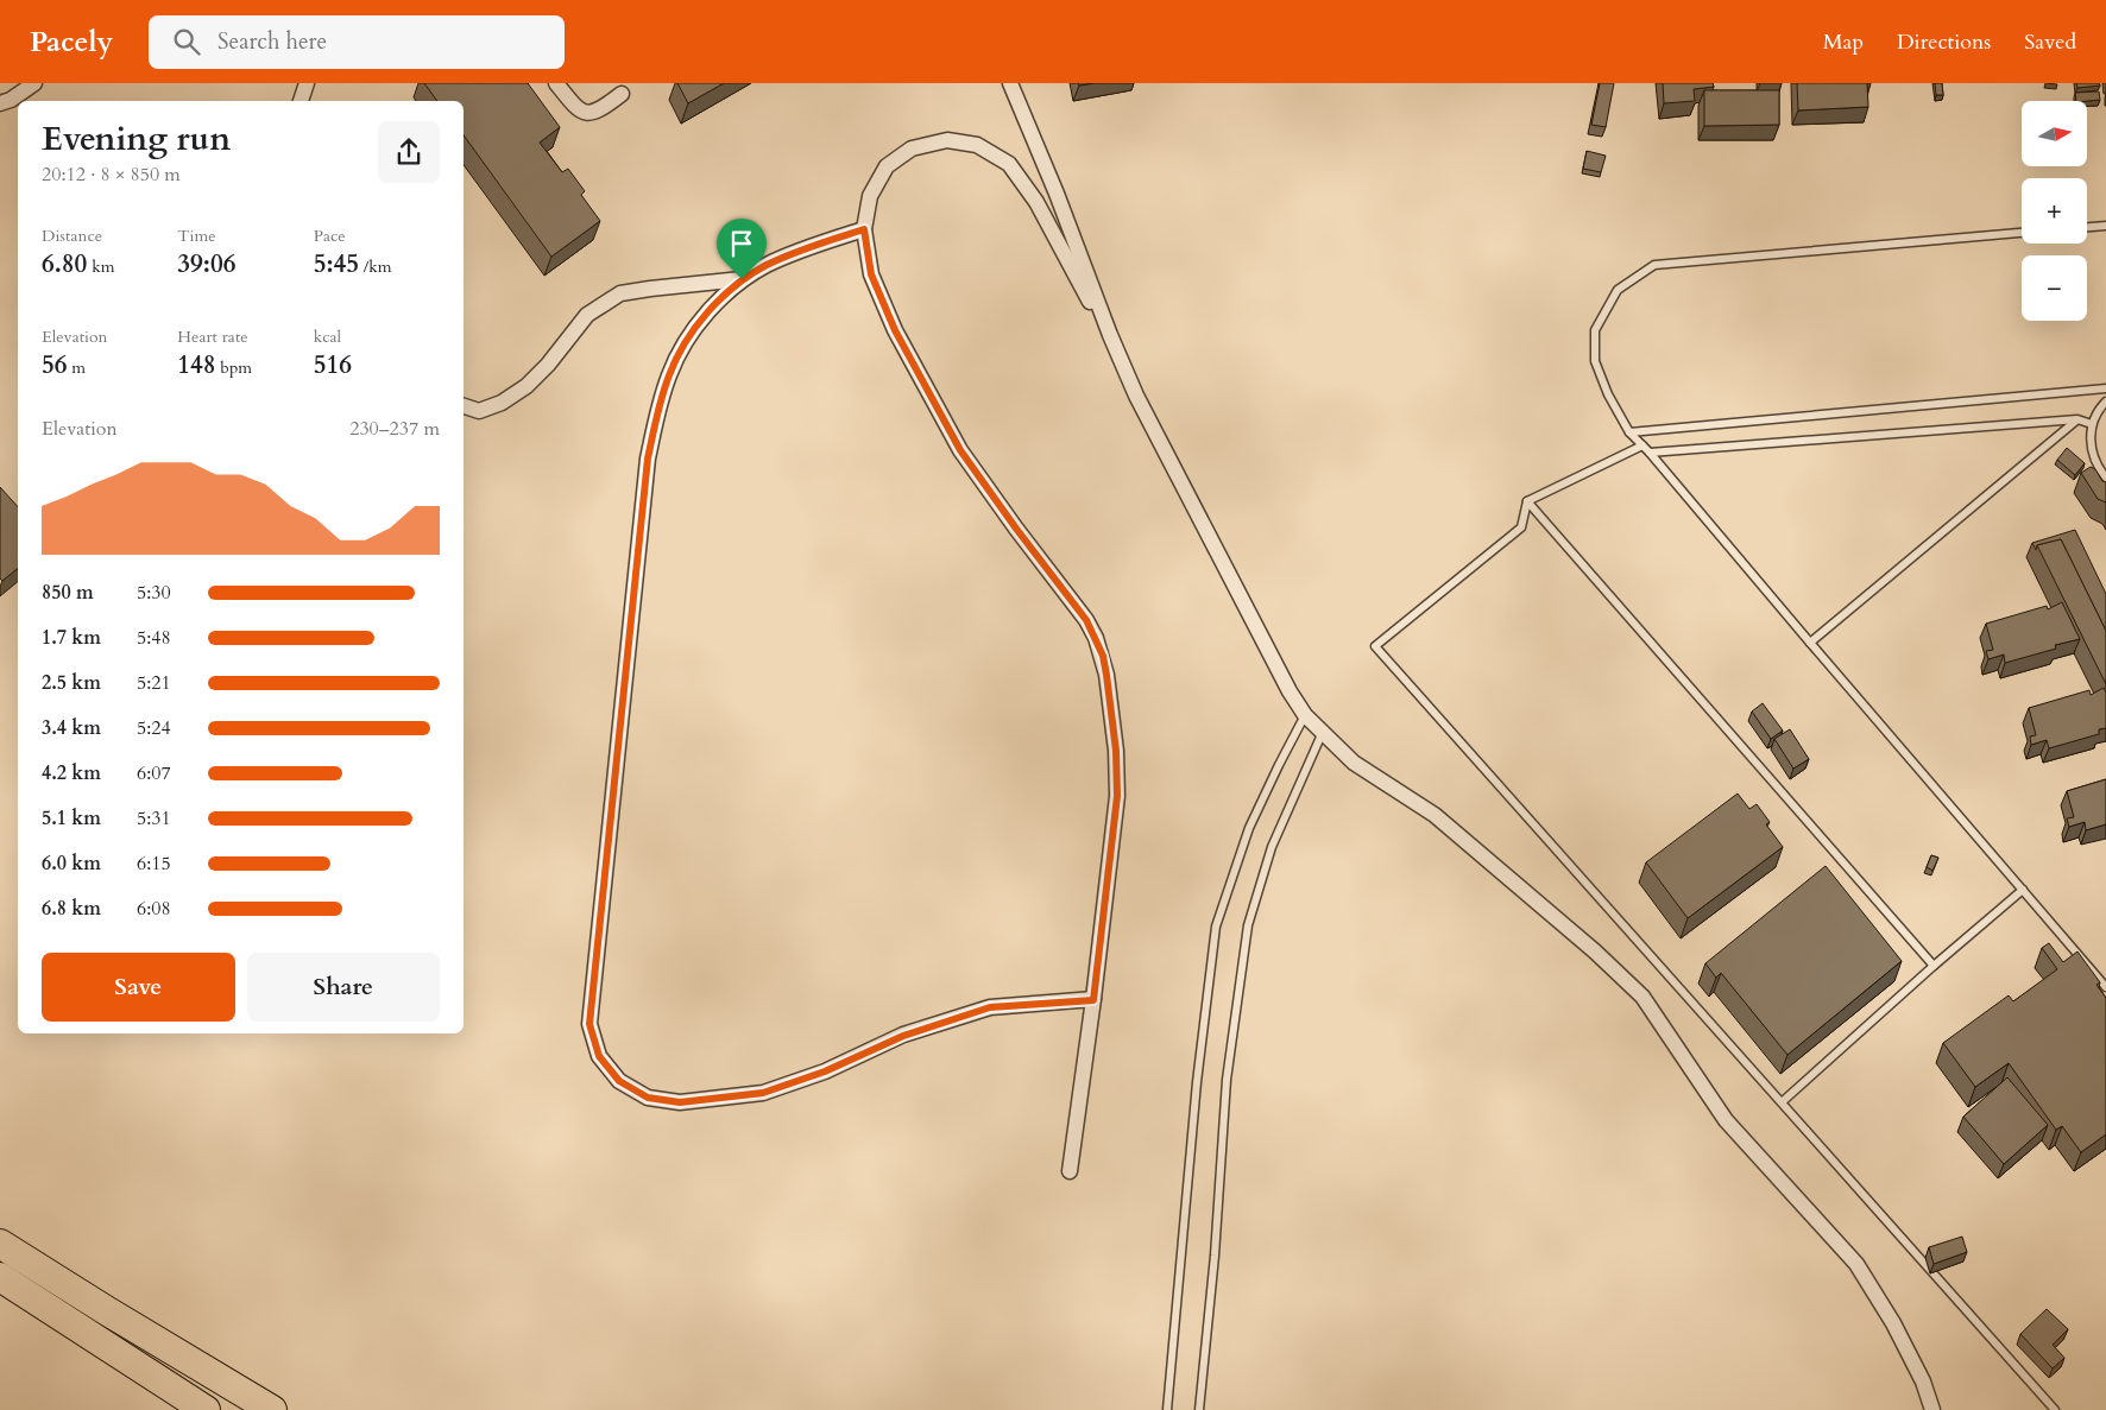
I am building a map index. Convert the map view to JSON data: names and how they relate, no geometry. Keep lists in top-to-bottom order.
{
  "north": "right",
  "page": {
    "header": "Pacely",
    "search": "Search here",
    "nav": ["Map", "Directions", "Saved"],
    "map_buttons": ["+", "−"],
    "heading": ["Evening run", "20:12 · 8 × 850 m"],
    "stats": [
      ["Distance", "6.80 km"],
      ["Time", "39:06"],
      ["Pace", "5:45 /km"],
      ["Elevation", "56 m"],
      ["Heart rate", "148 bpm"],
      ["kcal", "516"]
    ],
    "chart": ["Elevation", "230–237 m"],
    "list": [
      {
        "name": "850 m",
        "note": "5:30"
      },
      {
        "name": "1.7 km",
        "note": "5:48"
      },
      {
        "name": "2.5 km",
        "note": "5:21"
      },
      {
        "name": "3.4 km",
        "note": "5:24"
      },
      {
        "name": "4.2 km",
        "note": "6:07"
      },
      {
        "name": "5.1 km",
        "note": "5:31"
      },
      {
        "name": "6.0 km",
        "note": "6:15"
      },
      {
        "name": "6.8 km",
        "note": "6:08"
      }
    ],
    "buttons": ["Save", "Share"]
  }
}
